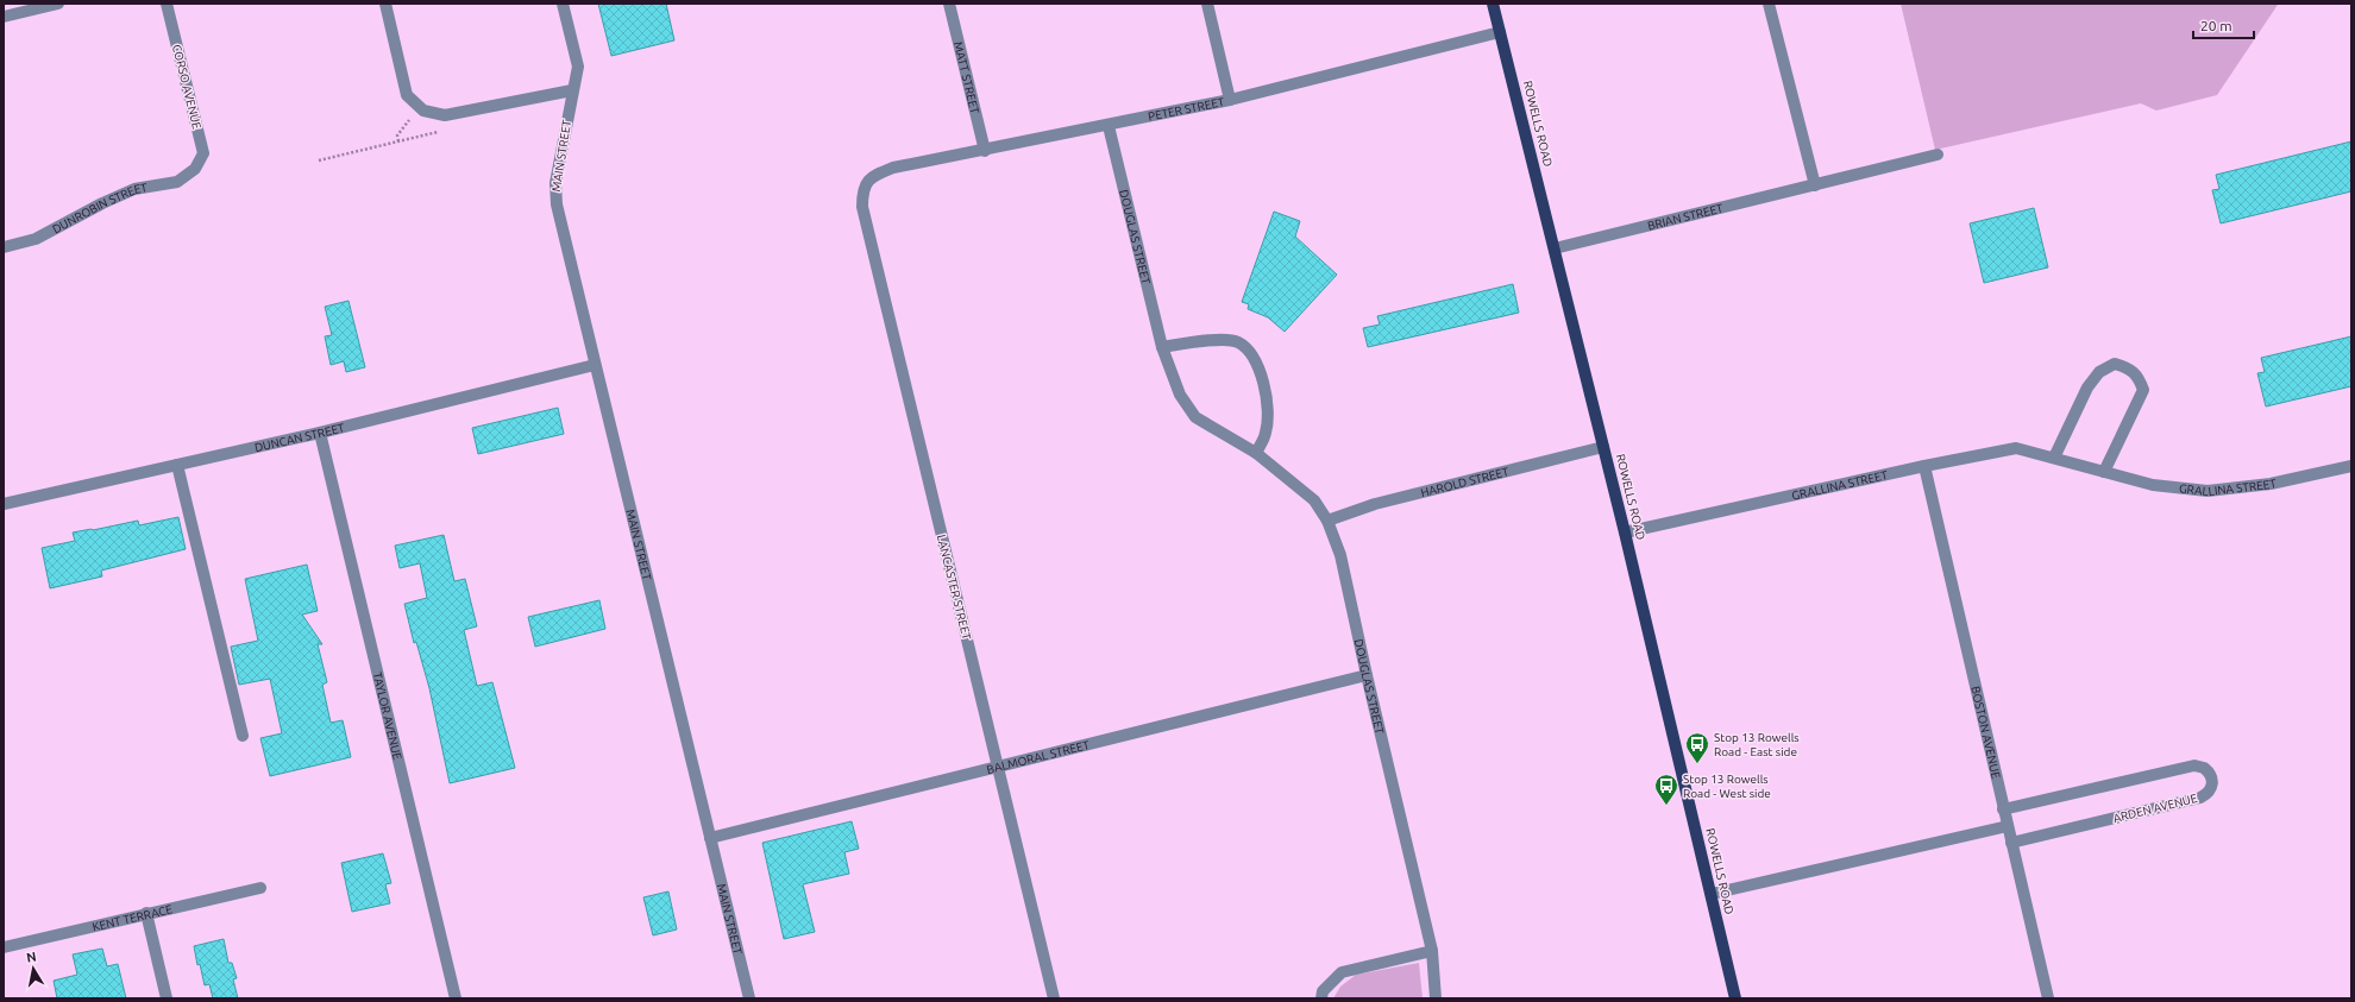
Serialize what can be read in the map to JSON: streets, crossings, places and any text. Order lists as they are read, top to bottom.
{
  "streets": {
    "main road": ["ROWELLS ROAD"],
    "street": [
      "MATT STREET",
      "CORSO AVENUE",
      "PETER STREET",
      "MAIN STREET",
      "DUNROBIN STREET",
      "BRIAN STREET",
      "DOUGLAS STREET",
      "DUNCAN STREET",
      "HAROLD STREET",
      "GRALLINA STREET",
      "LANCASTER STREET",
      "TAYLOR AVENUE",
      "BOSTON AVENUE",
      "BALMORAL STREET",
      "ARDEN AVENUE",
      "KENT TERRACE"
    ]
  },
  "crossings": [
    ["MATT STREET", "PETER STREET"],
    ["CORSO AVENUE", "DUNROBIN STREET"],
    ["PETER STREET", "ROWELLS ROAD"],
    ["PETER STREET", "DOUGLAS STREET"],
    ["PETER STREET", "LANCASTER STREET"],
    ["ROWELLS ROAD", "BRIAN STREET"],
    ["ROWELLS ROAD", "HAROLD STREET"],
    ["ROWELLS ROAD", "GRALLINA STREET"],
    ["MAIN STREET", "DUNCAN STREET"],
    ["MAIN STREET", "BALMORAL STREET"],
    ["DOUGLAS STREET", "HAROLD STREET"],
    ["DOUGLAS STREET", "BALMORAL STREET"],
    ["DUNCAN STREET", "TAYLOR AVENUE"],
    ["GRALLINA STREET", "BOSTON AVENUE"],
    ["LANCASTER STREET", "BALMORAL STREET"],
    ["BOSTON AVENUE", "ARDEN AVENUE"]
  ],
  "places": {
    "bus stop": ["Stop 13 Rowells Road - East side", "Stop 13 Rowells Road - West side"]
  },
  "scale_bar": "20 m",
  "north": "top"
}
